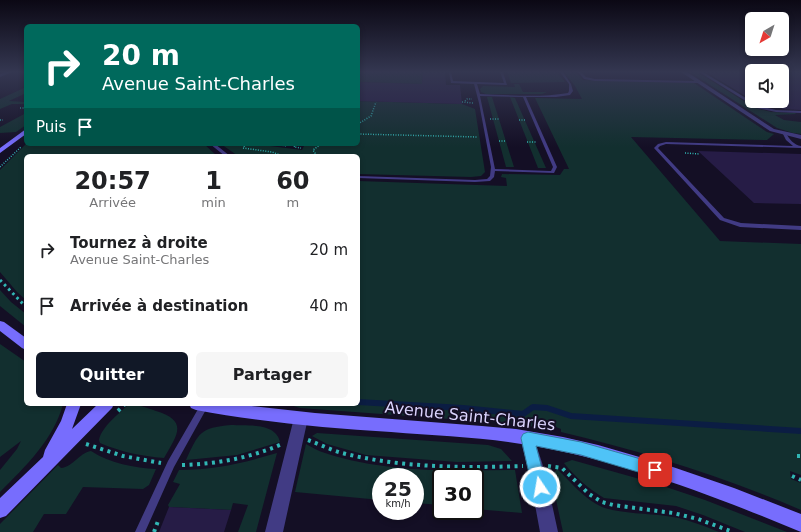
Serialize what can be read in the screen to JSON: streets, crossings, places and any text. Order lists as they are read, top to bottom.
{
  "streets": {
    "street": ["Avenue Saint-Charles"]
  },
  "north": "bottom left",
  "page": {
    "turn": ["20 m", "Avenue Saint-Charles"],
    "then": "Puis",
    "eta": [
      "20:57",
      "Arrivée",
      "1",
      "min",
      "60",
      "m"
    ],
    "list": [
      {
        "name": "Tournez à droite",
        "note": "Avenue Saint-Charles",
        "value": "20 m"
      },
      {
        "name": "Arrivée à destination",
        "value": "40 m"
      }
    ],
    "buttons": ["Quitter", "Partager"],
    "speed": "25 km/h",
    "limit": "30"
  }
}
